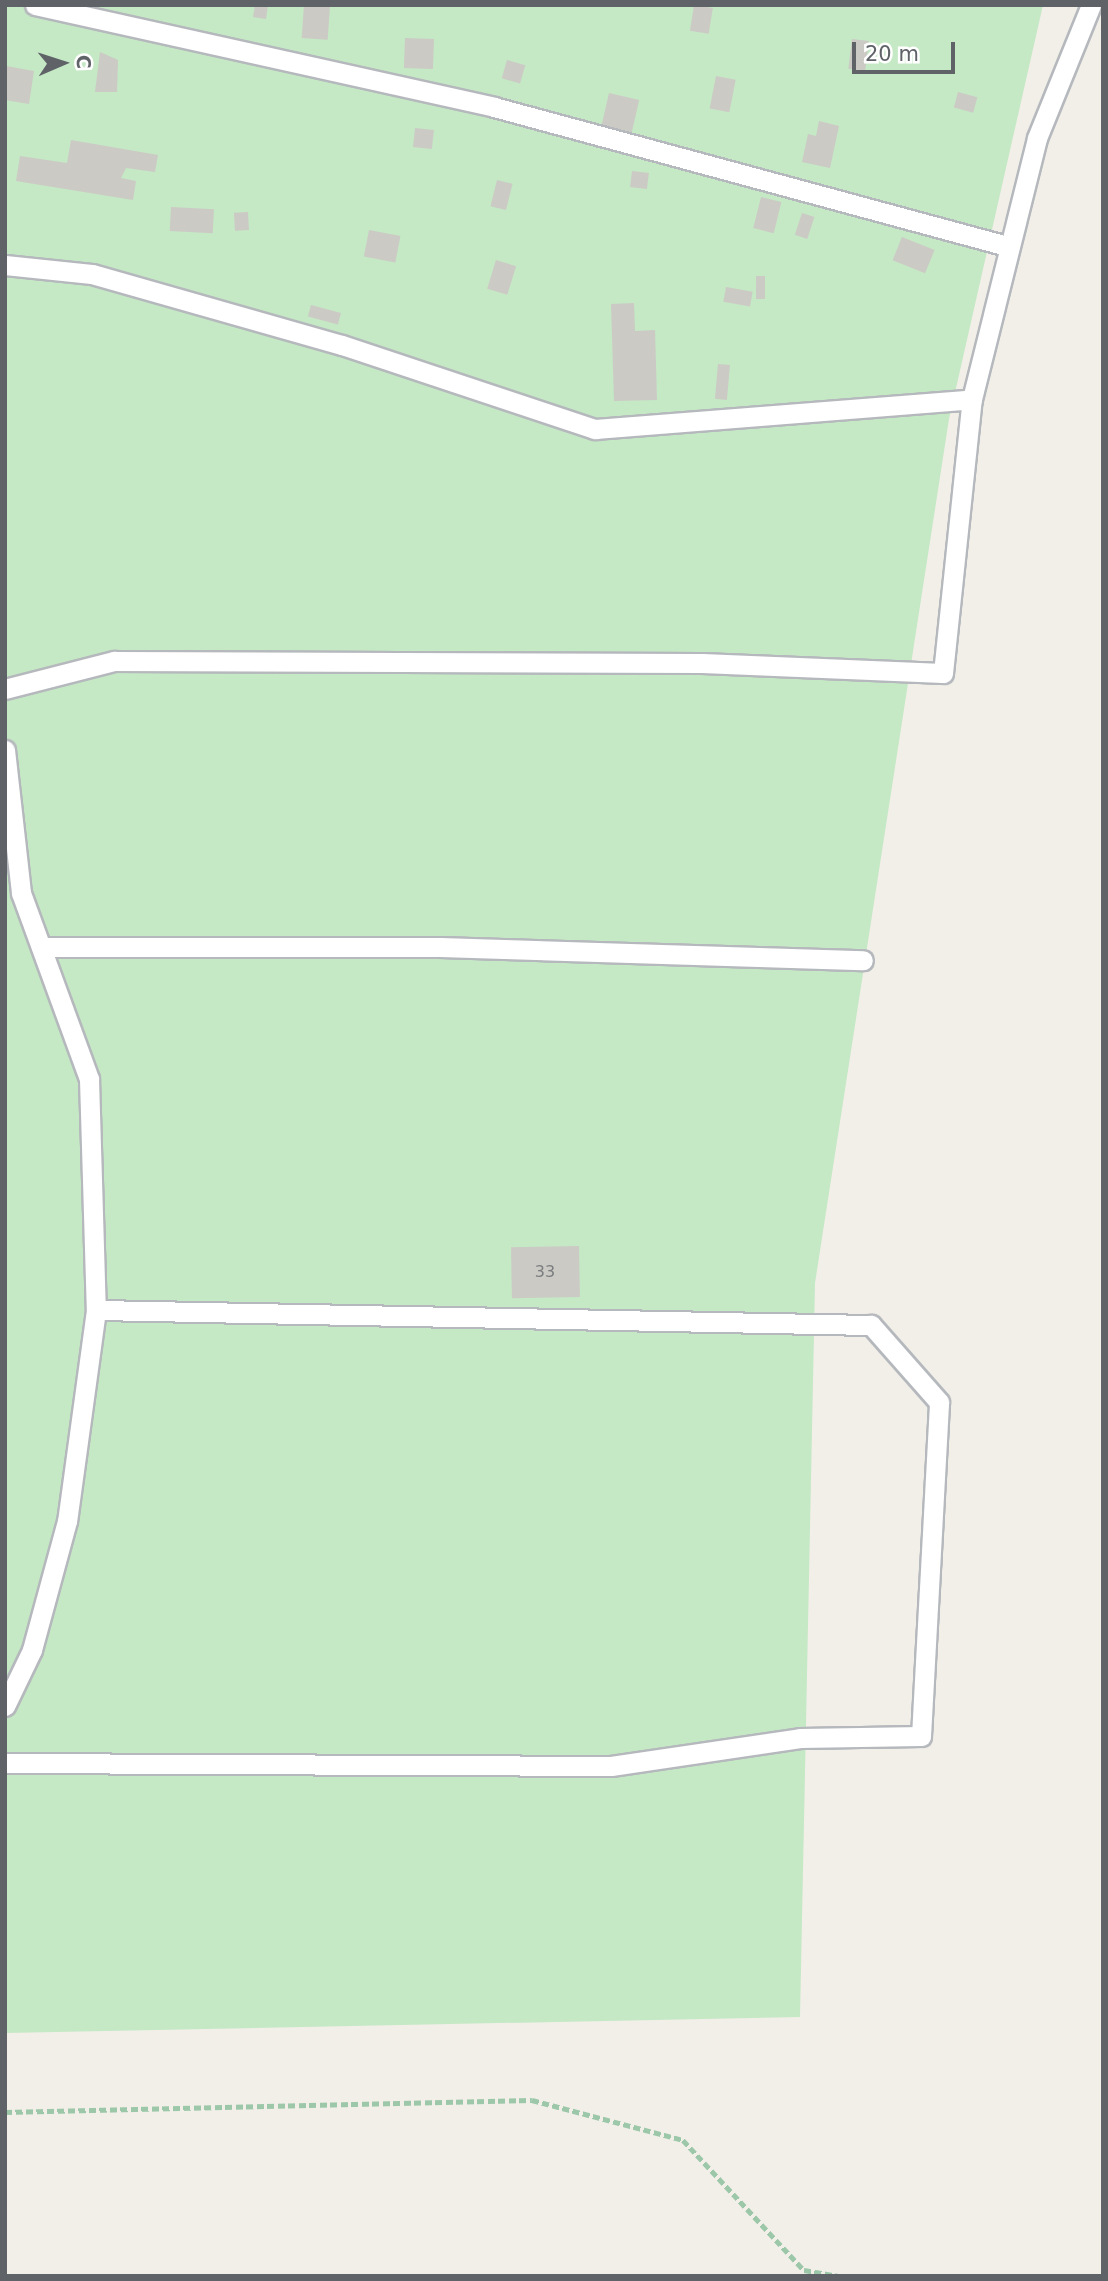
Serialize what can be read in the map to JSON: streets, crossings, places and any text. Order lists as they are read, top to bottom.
{
  "house_numbers": ["33"],
  "scale_bar": "20 m",
  "north": "right"
}
